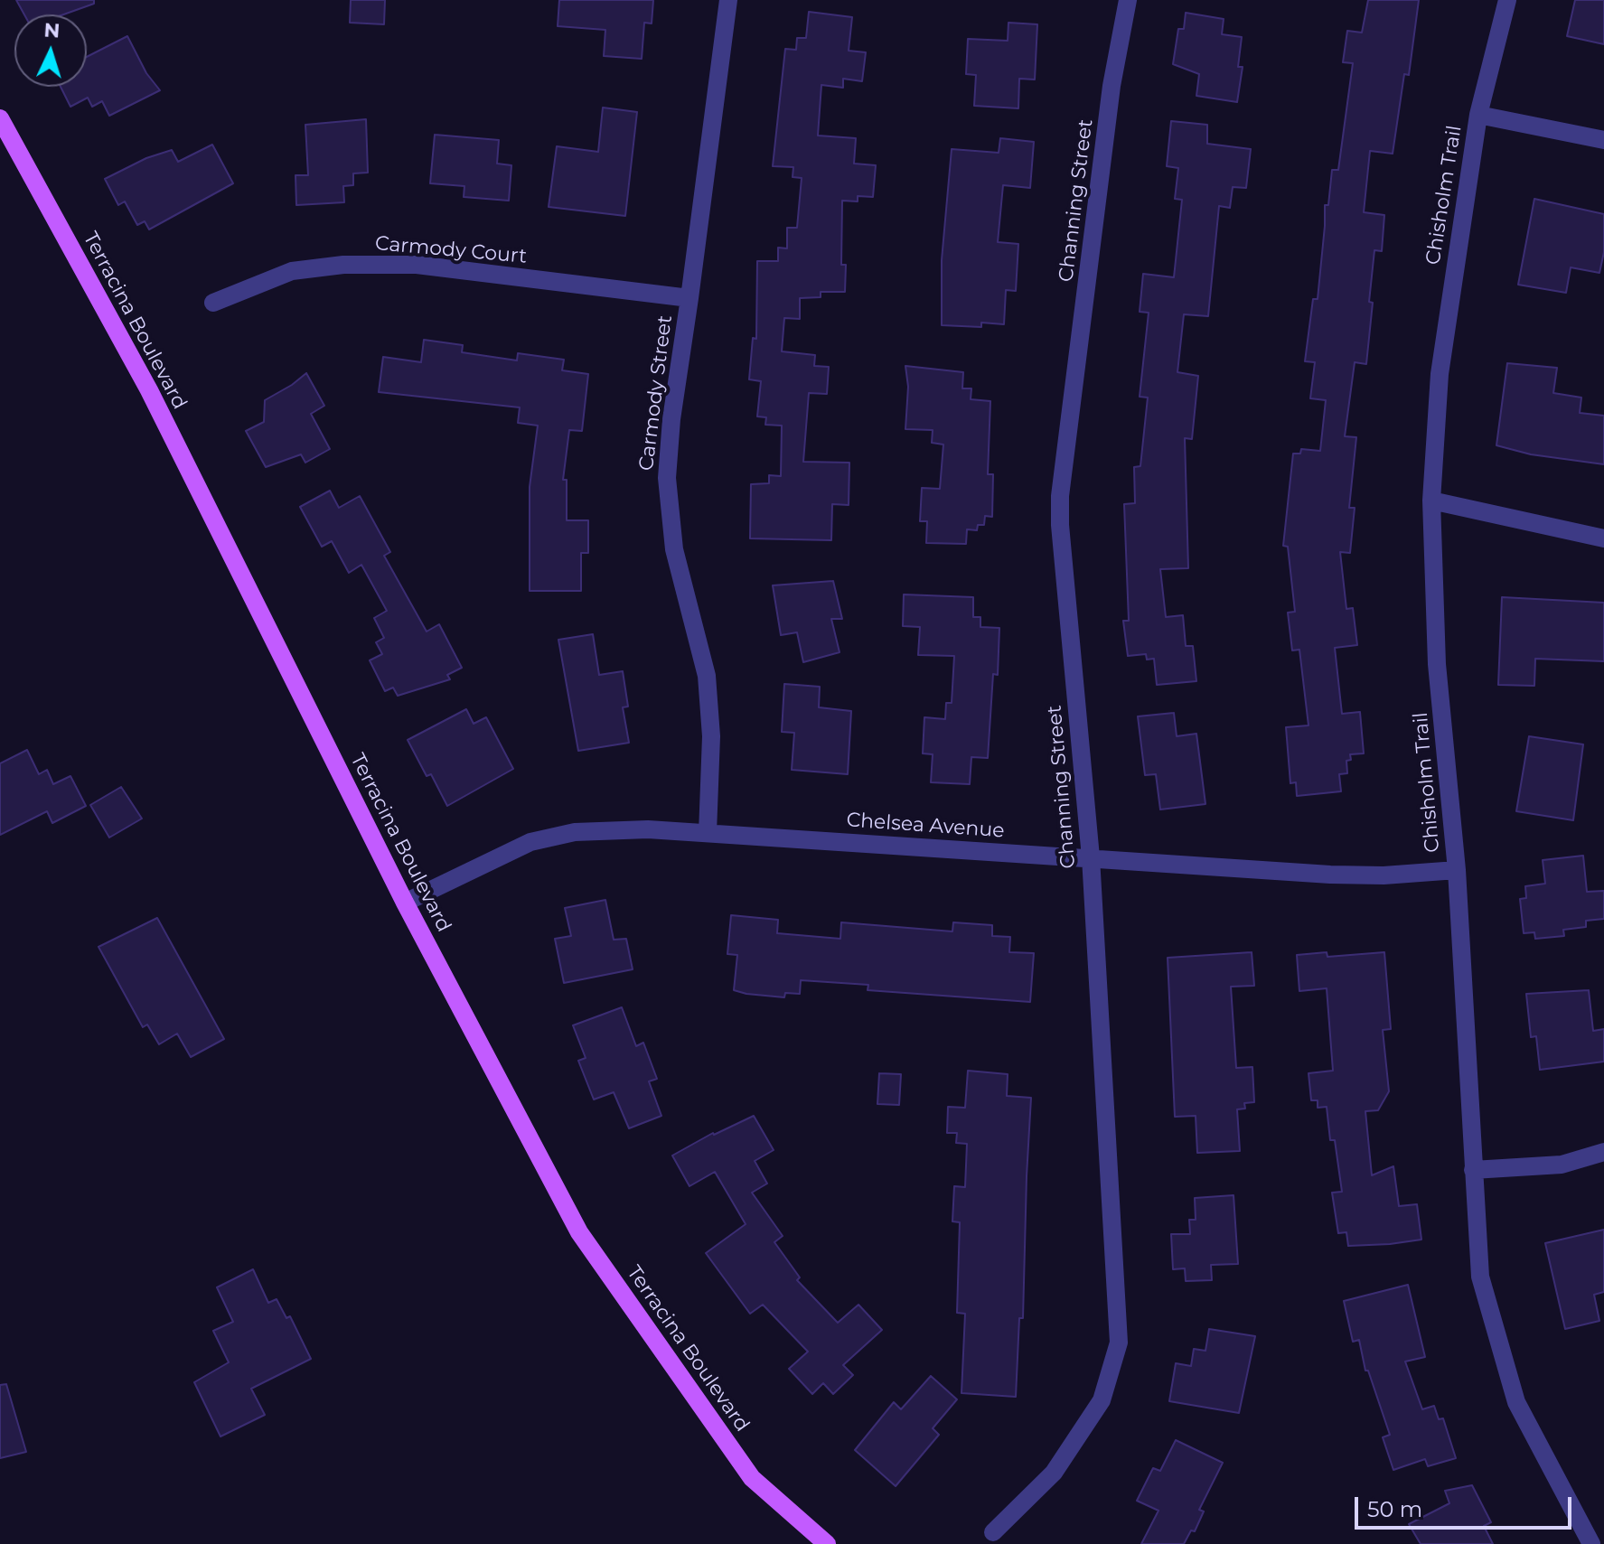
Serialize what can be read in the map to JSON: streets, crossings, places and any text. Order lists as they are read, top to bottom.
{
  "streets": {
    "main road": ["Terracina Boulevard"],
    "street": [
      "Chisholm Trail",
      "Channing Street",
      "Carmody Court",
      "Carmody Street",
      "Chelsea Avenue"
    ]
  },
  "crossings": [
    ["Chisholm Trail", "Chelsea Avenue"],
    ["Channing Street", "Chelsea Avenue"],
    ["Carmody Court", "Carmody Street"],
    ["Terracina Boulevard", "Chelsea Avenue"],
    ["Carmody Street", "Chelsea Avenue"]
  ],
  "scale_bar": "50 m",
  "north": "top"
}
